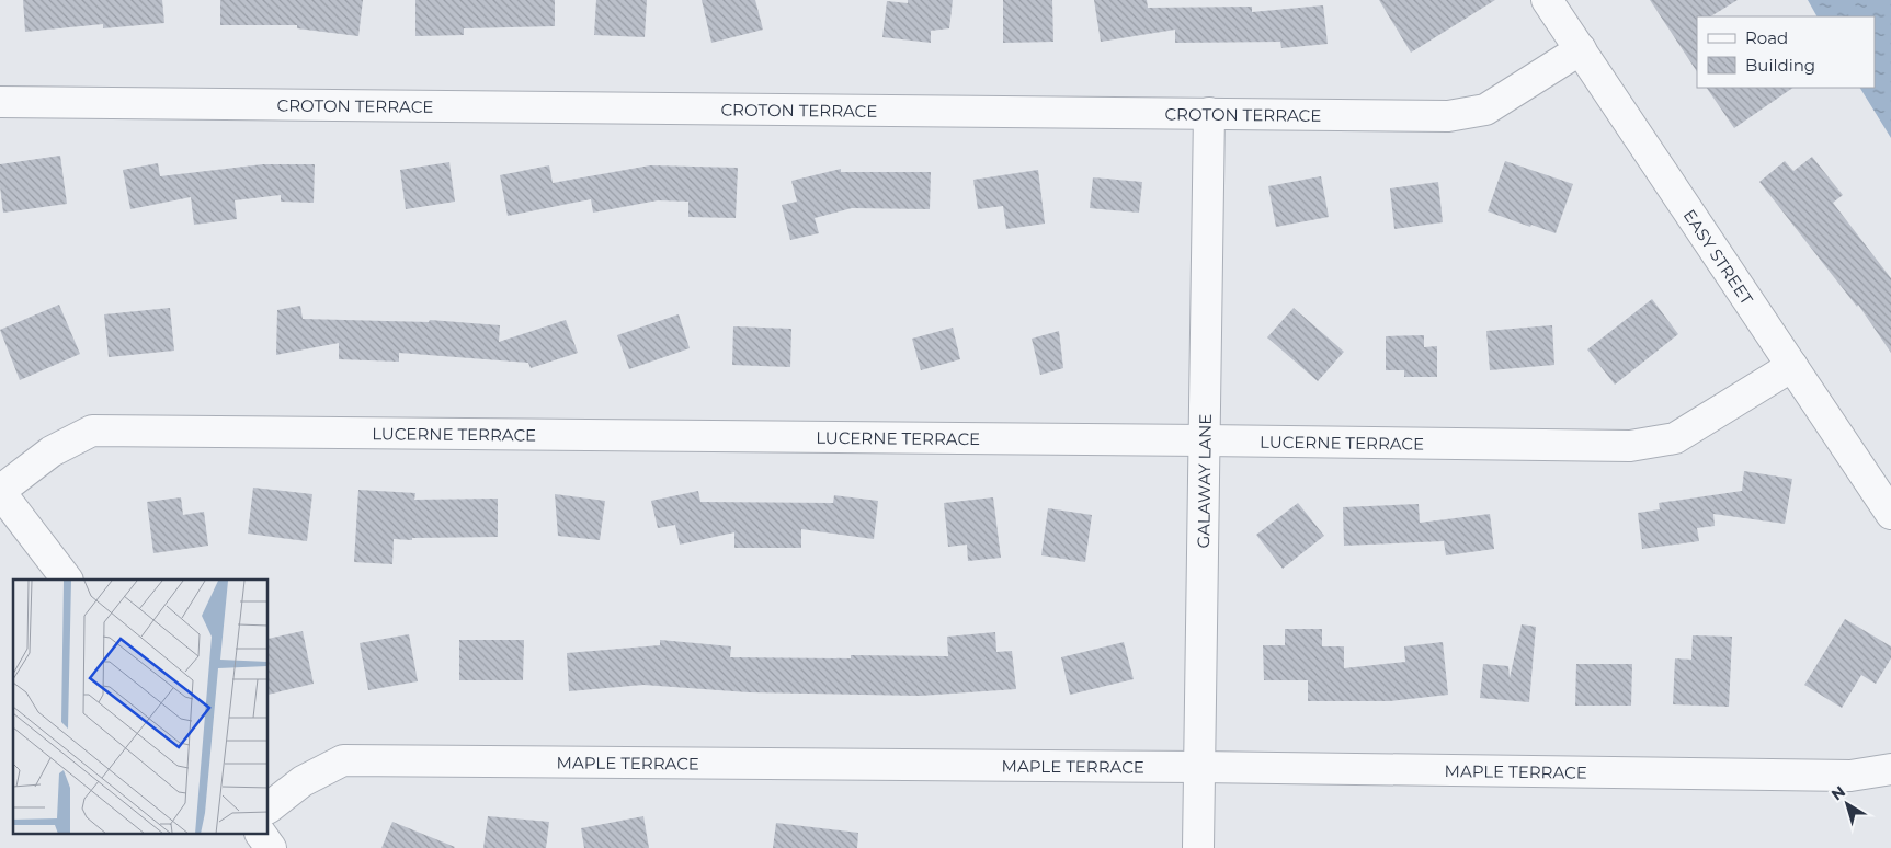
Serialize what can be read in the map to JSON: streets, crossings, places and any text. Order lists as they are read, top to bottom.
{
  "streets": {
    "street": [
      "CROTON TERRACE",
      "EASY STREET",
      "LUCERNE TERRACE",
      "GALAWAY LANE",
      "MAPLE TERRACE"
    ]
  },
  "crossings": [
    ["CROTON TERRACE", "EASY STREET"],
    ["CROTON TERRACE", "GALAWAY LANE"],
    ["EASY STREET", "LUCERNE TERRACE"],
    ["LUCERNE TERRACE", "GALAWAY LANE"],
    ["GALAWAY LANE", "MAPLE TERRACE"]
  ],
  "legend": ["Road", "Building"],
  "north": "top left"
}
